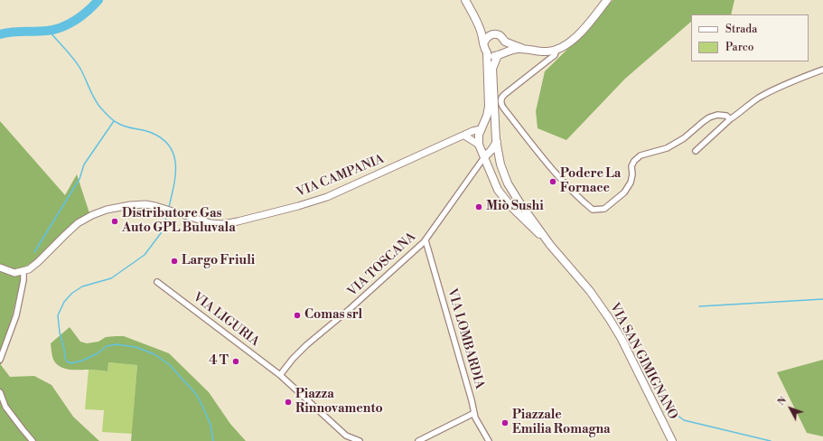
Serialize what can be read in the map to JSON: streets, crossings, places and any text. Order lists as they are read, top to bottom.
{
  "streets": {
    "main road": ["VIA SAN GIMIGNANO"],
    "street": [
      "VIA CAMPANIA",
      "VIA TOSCANA",
      "VIA LIGURIA",
      "VIA LOMBARDIA"
    ]
  },
  "crossings": [
    ["VIA CAMPANIA", "VIA SAN GIMIGNANO"],
    ["VIA TOSCANA", "VIA LIGURIA"],
    ["VIA TOSCANA", "VIA LOMBARDIA"],
    ["VIA TOSCANA", "VIA SAN GIMIGNANO"]
  ],
  "places": [
    "Podere La Fornace",
    "Miò Sushi",
    "Distributore Gas Auto GPL Buluvala",
    "Largo Friuli",
    "Comas srl",
    "4 T",
    "Piazza Rinnovamento",
    "Piazzale Emilia Romagna"
  ],
  "legend": ["Strada", "Parco"],
  "north": "top left"
}
